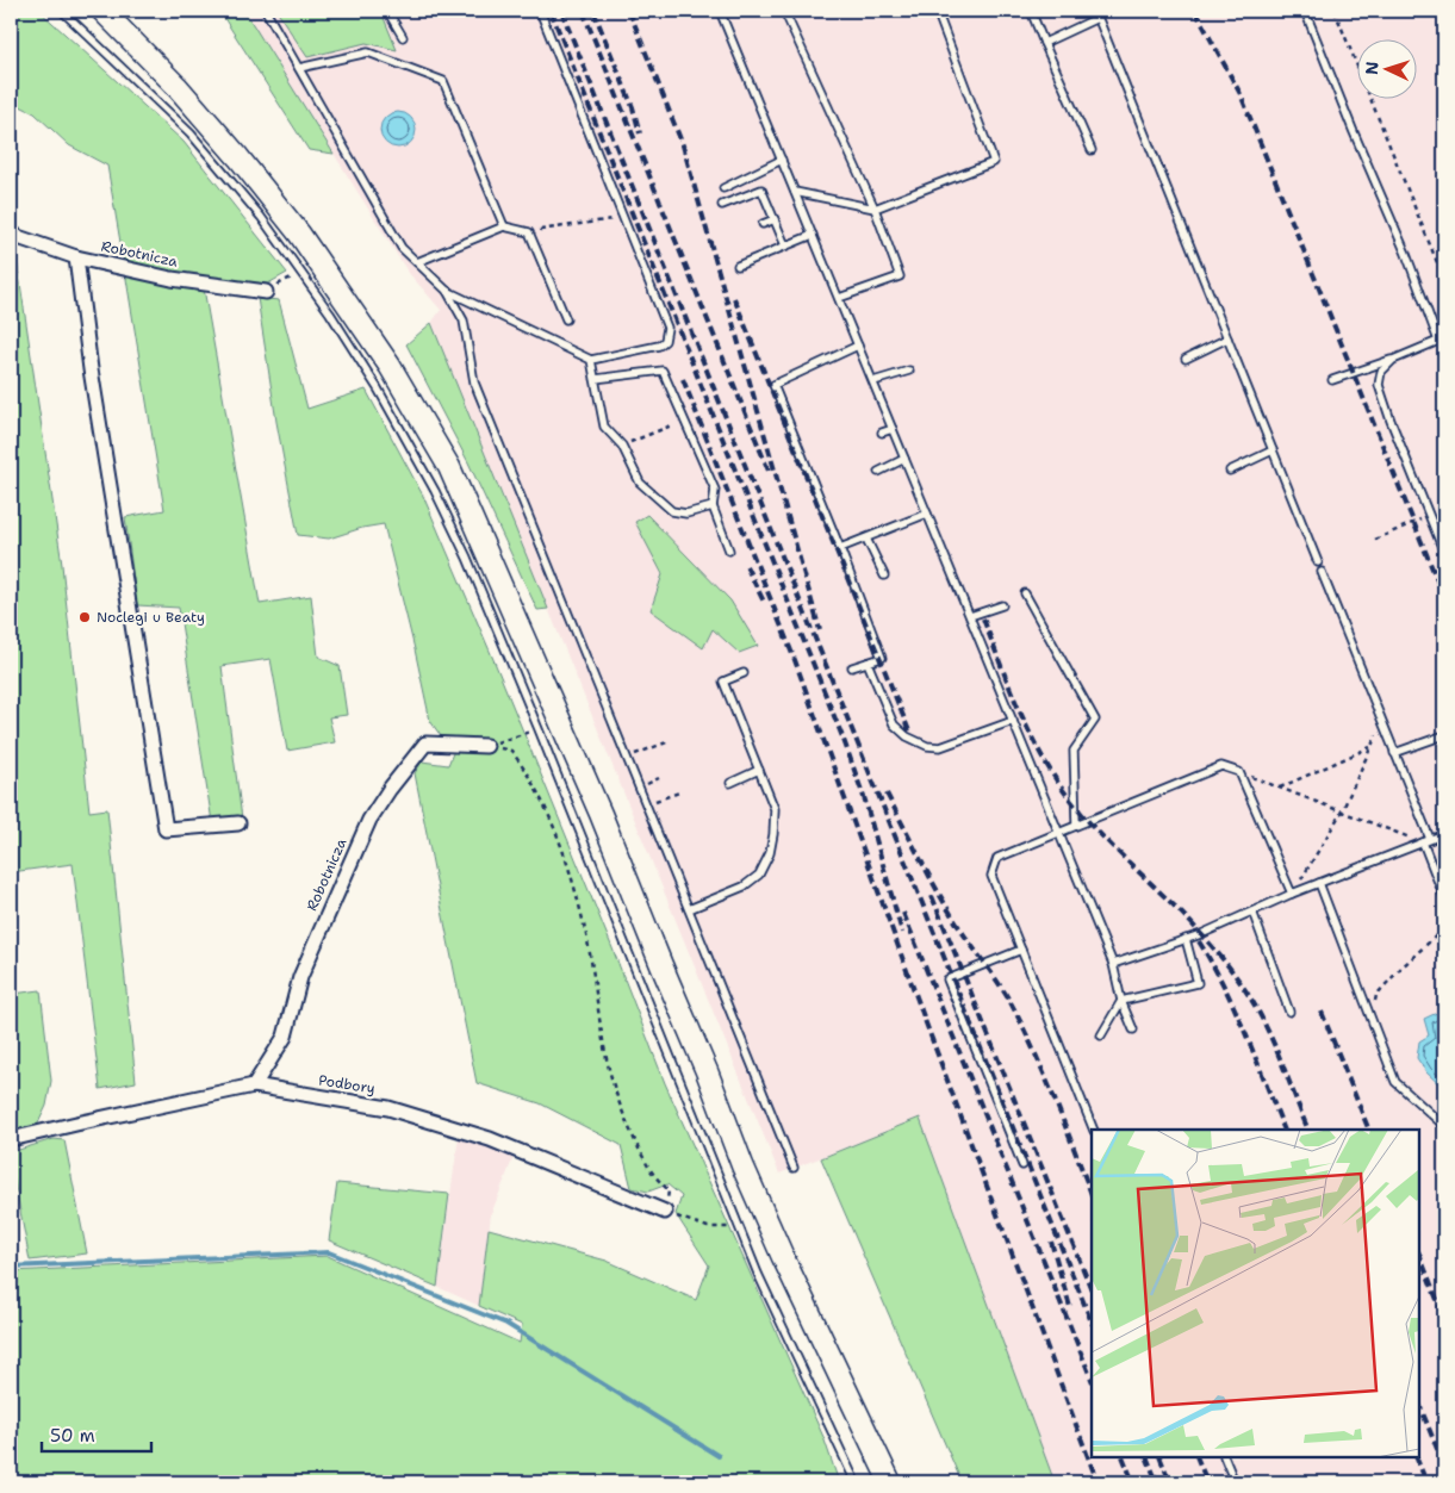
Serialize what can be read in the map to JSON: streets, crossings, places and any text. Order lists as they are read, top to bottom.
{
  "streets": {
    "street": ["Robotnicza", "Podbory"]
  },
  "crossings": [
    ["Robotnicza", "Podbory"]
  ],
  "places": ["Noclegi u Beaty"],
  "scale_bar": "50 m",
  "north": "left"
}
